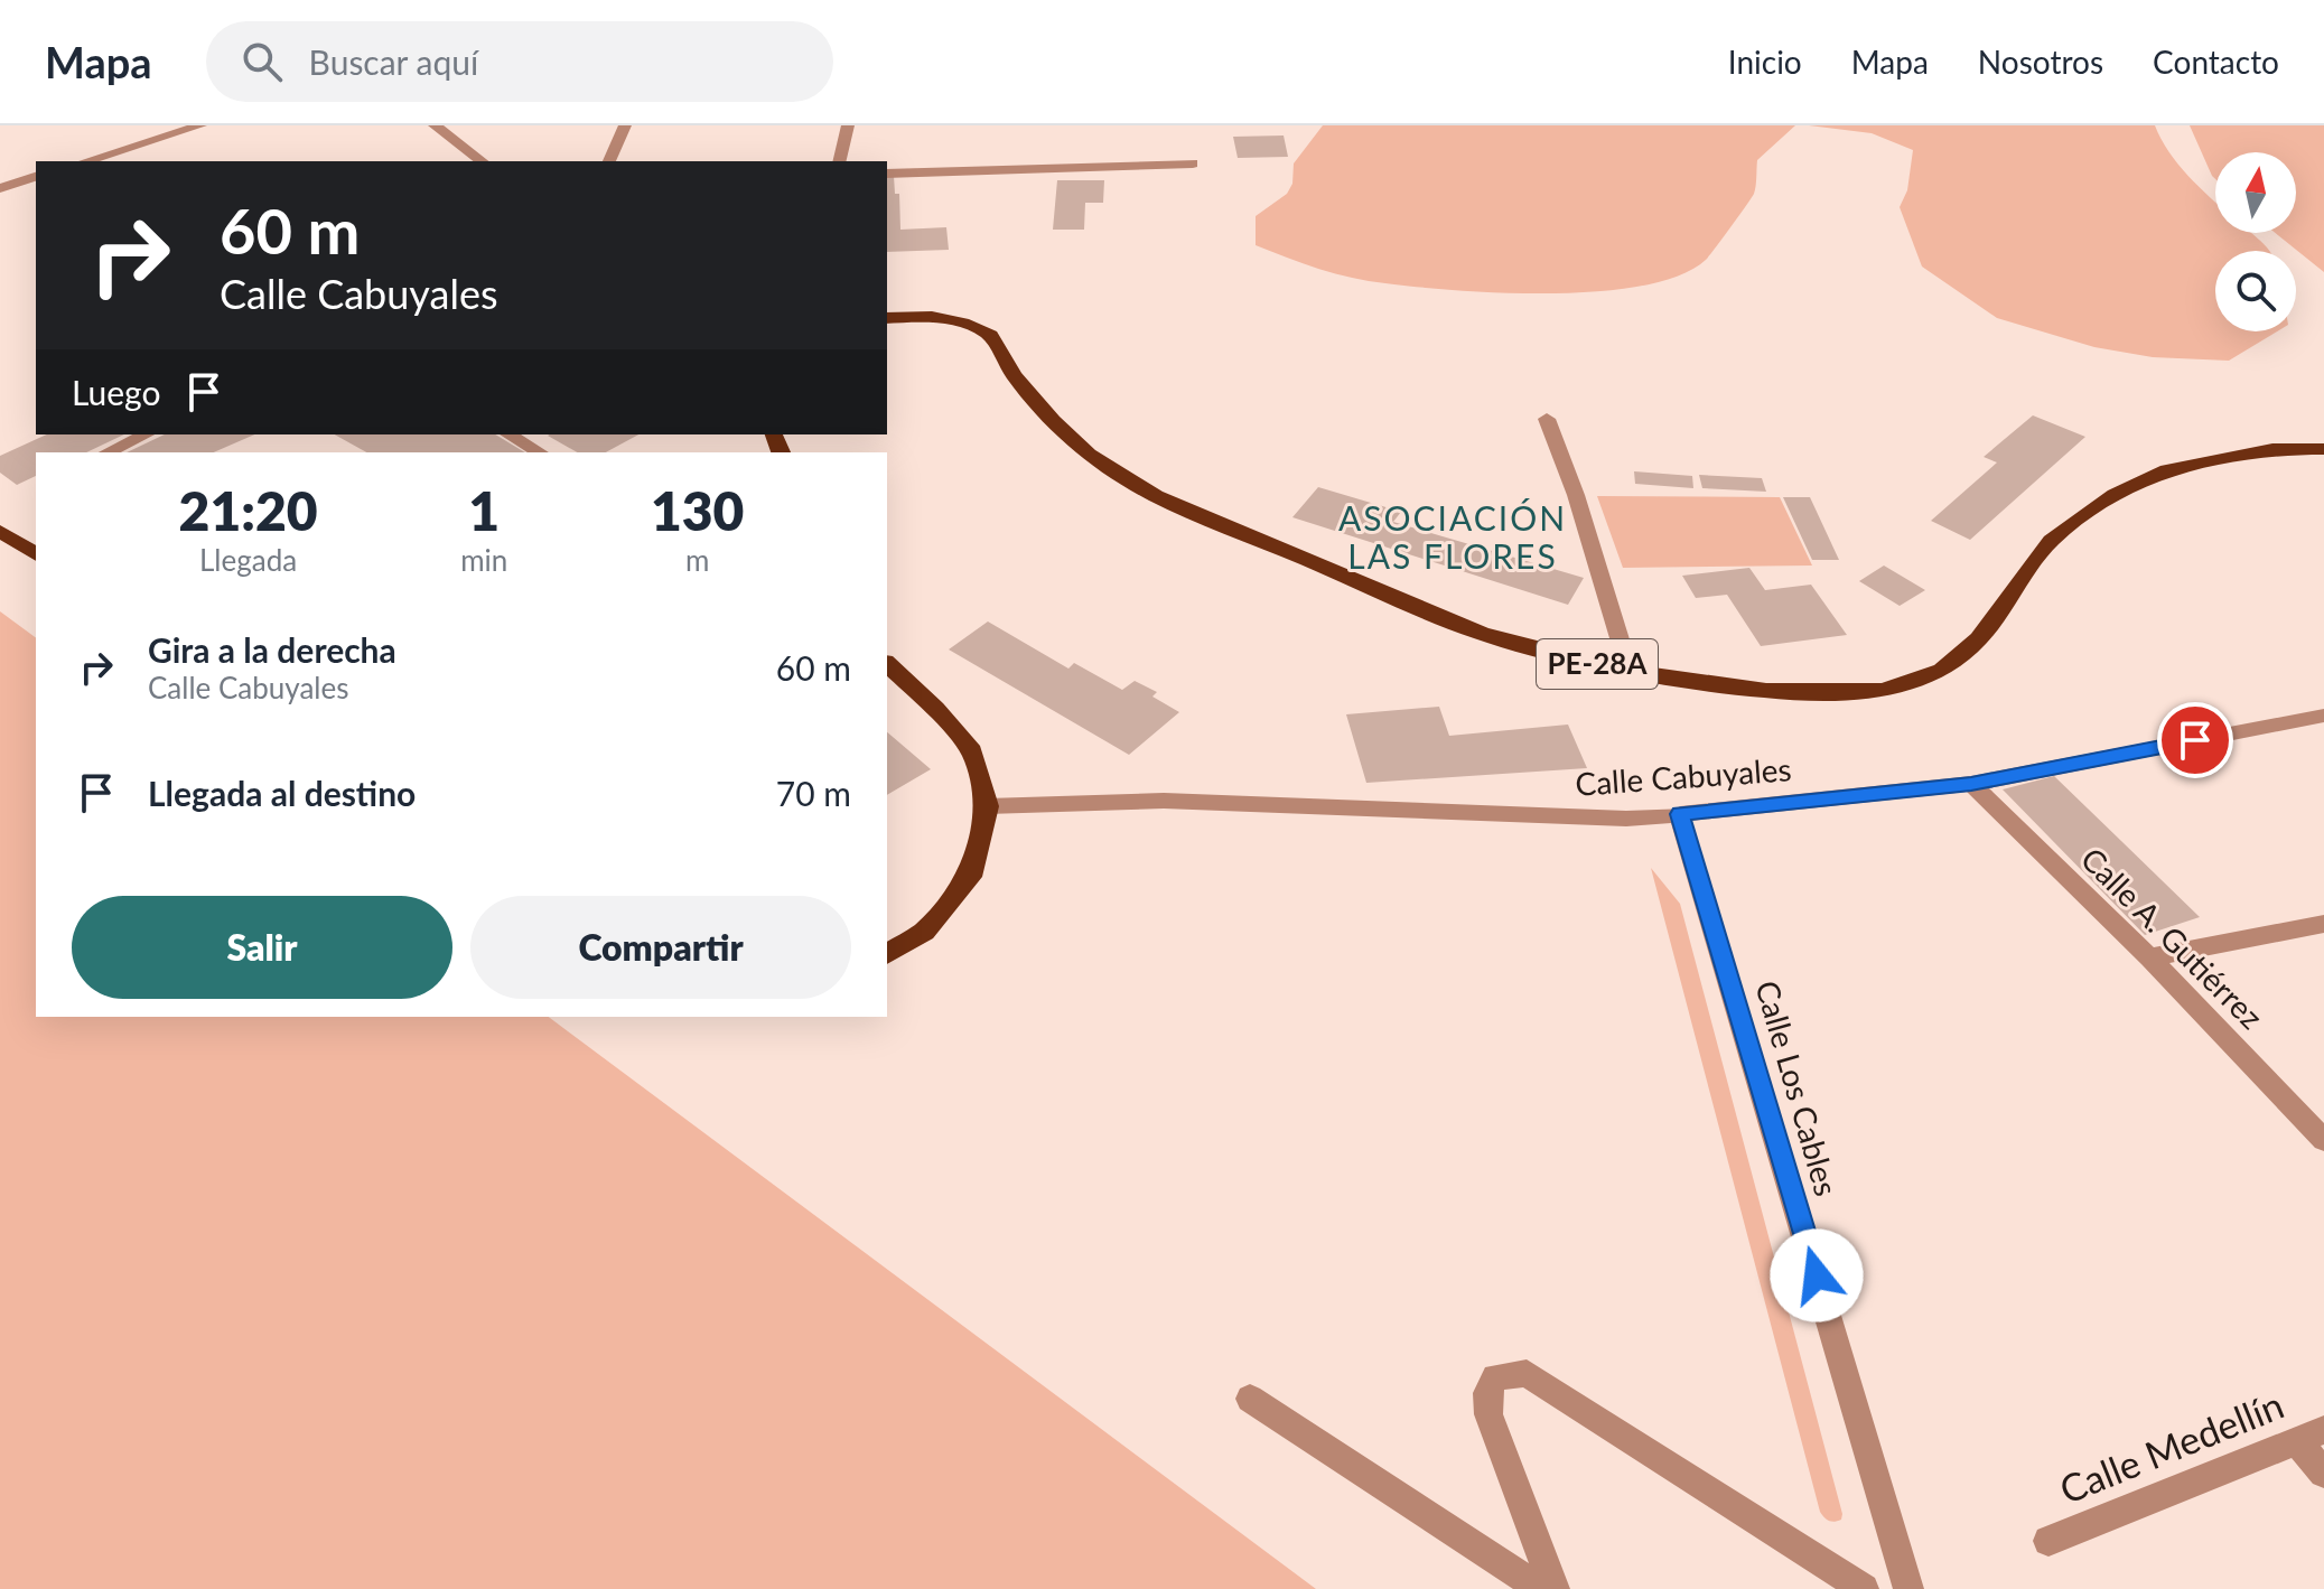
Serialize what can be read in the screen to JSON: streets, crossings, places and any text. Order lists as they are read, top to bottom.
{
  "streets": {
    "highway": ["PE-28A"],
    "street": [
      "Calle Cabuyales",
      "Calle A. Gutiérrez",
      "Calle Los Cables",
      "Calle Medellín"
    ]
  },
  "crossings": [
    ["Calle Cabuyales", "Calle A. Gutiérrez"],
    ["Calle Cabuyales", "Calle Los Cables"]
  ],
  "districts": ["ASOCIACIÓN LAS FLORES"],
  "north": "top",
  "page": {
    "header": "Mapa",
    "search": "Buscar aquí",
    "nav": [
      "Inicio",
      "Mapa",
      "Nosotros",
      "Contacto"
    ],
    "turn": ["60 m", "Calle Cabuyales"],
    "then": "Luego",
    "eta": [
      "21:20",
      "Llegada",
      "1",
      "min",
      "130",
      "m"
    ],
    "list": [
      {
        "name": "Gira a la derecha",
        "note": "Calle Cabuyales",
        "value": "60 m"
      },
      {
        "name": "Llegada al destino",
        "value": "70 m"
      }
    ],
    "buttons": ["Salir", "Compartir"]
  }
}
